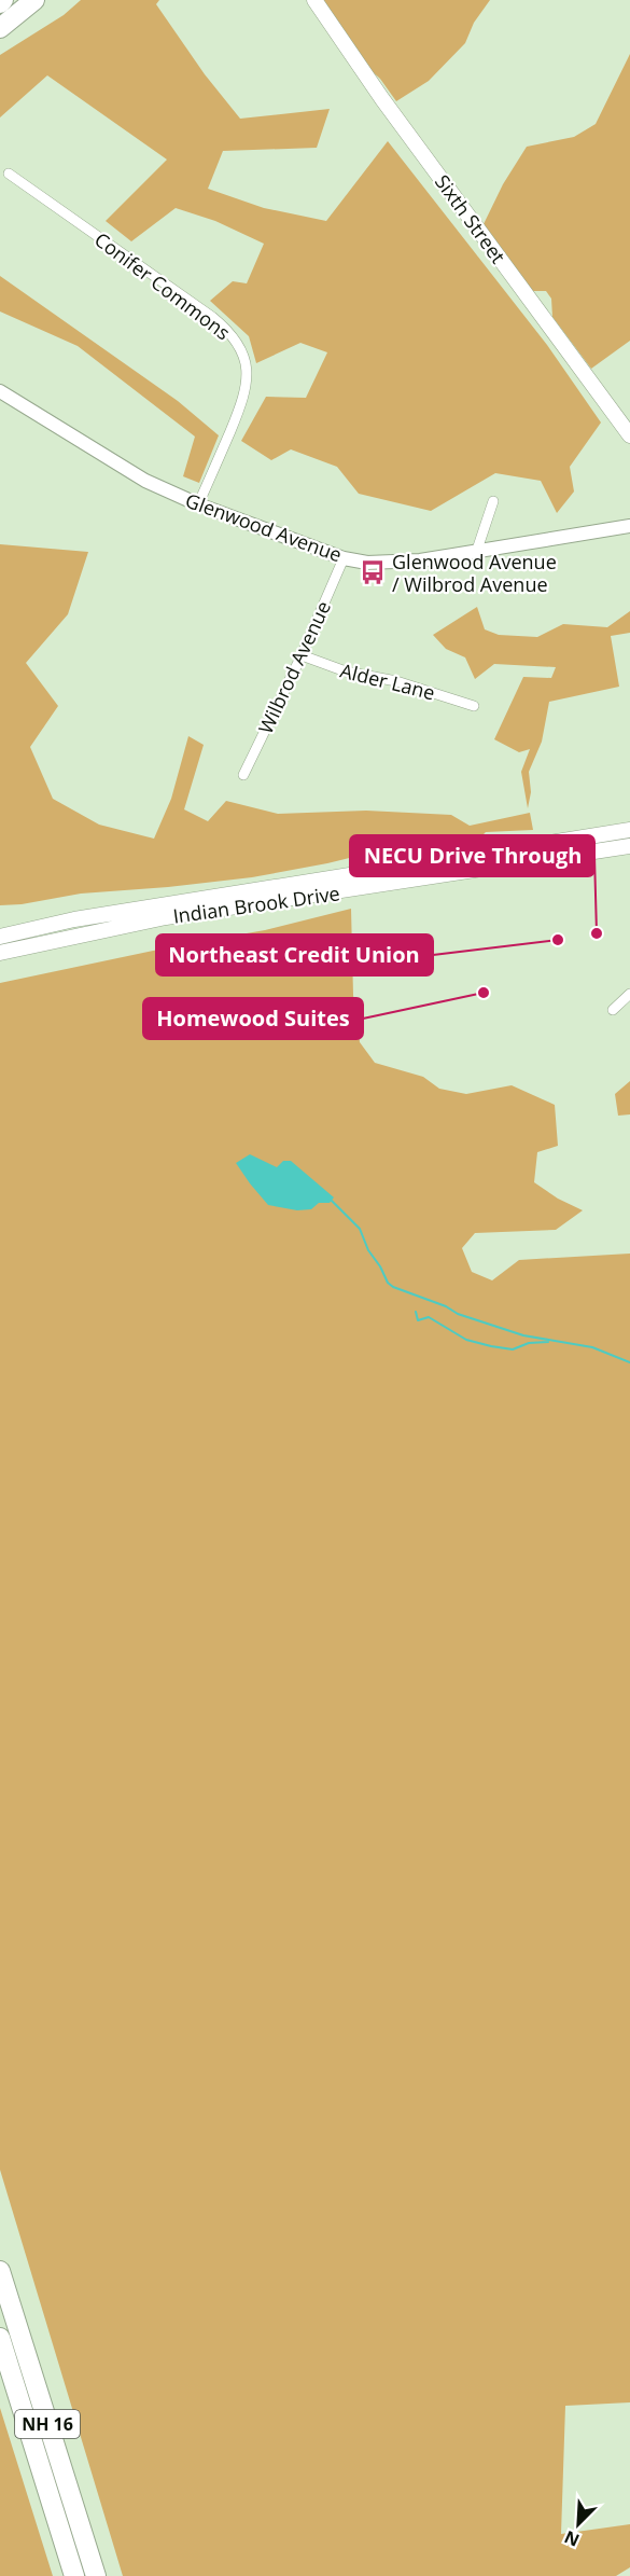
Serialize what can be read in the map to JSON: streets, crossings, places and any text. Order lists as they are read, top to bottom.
{
  "streets": {
    "highway": ["NH 16"],
    "main road": ["Sixth Street", "Indian Brook Drive"],
    "street": [
      "Conifer Commons",
      "Glenwood Avenue",
      "Wilbrod Avenue",
      "Alder Lane"
    ]
  },
  "crossings": [
    ["Conifer Commons", "Glenwood Avenue"],
    ["Glenwood Avenue", "Wilbrod Avenue"],
    ["Wilbrod Avenue", "Alder Lane"]
  ],
  "places": {
    "bus stop": ["Glenwood Avenue / Wilbrod Avenue"],
    "other": ["NECU Drive Through", "Northeast Credit Union", "Homewood Suites"]
  },
  "north": "bottom left"
}
